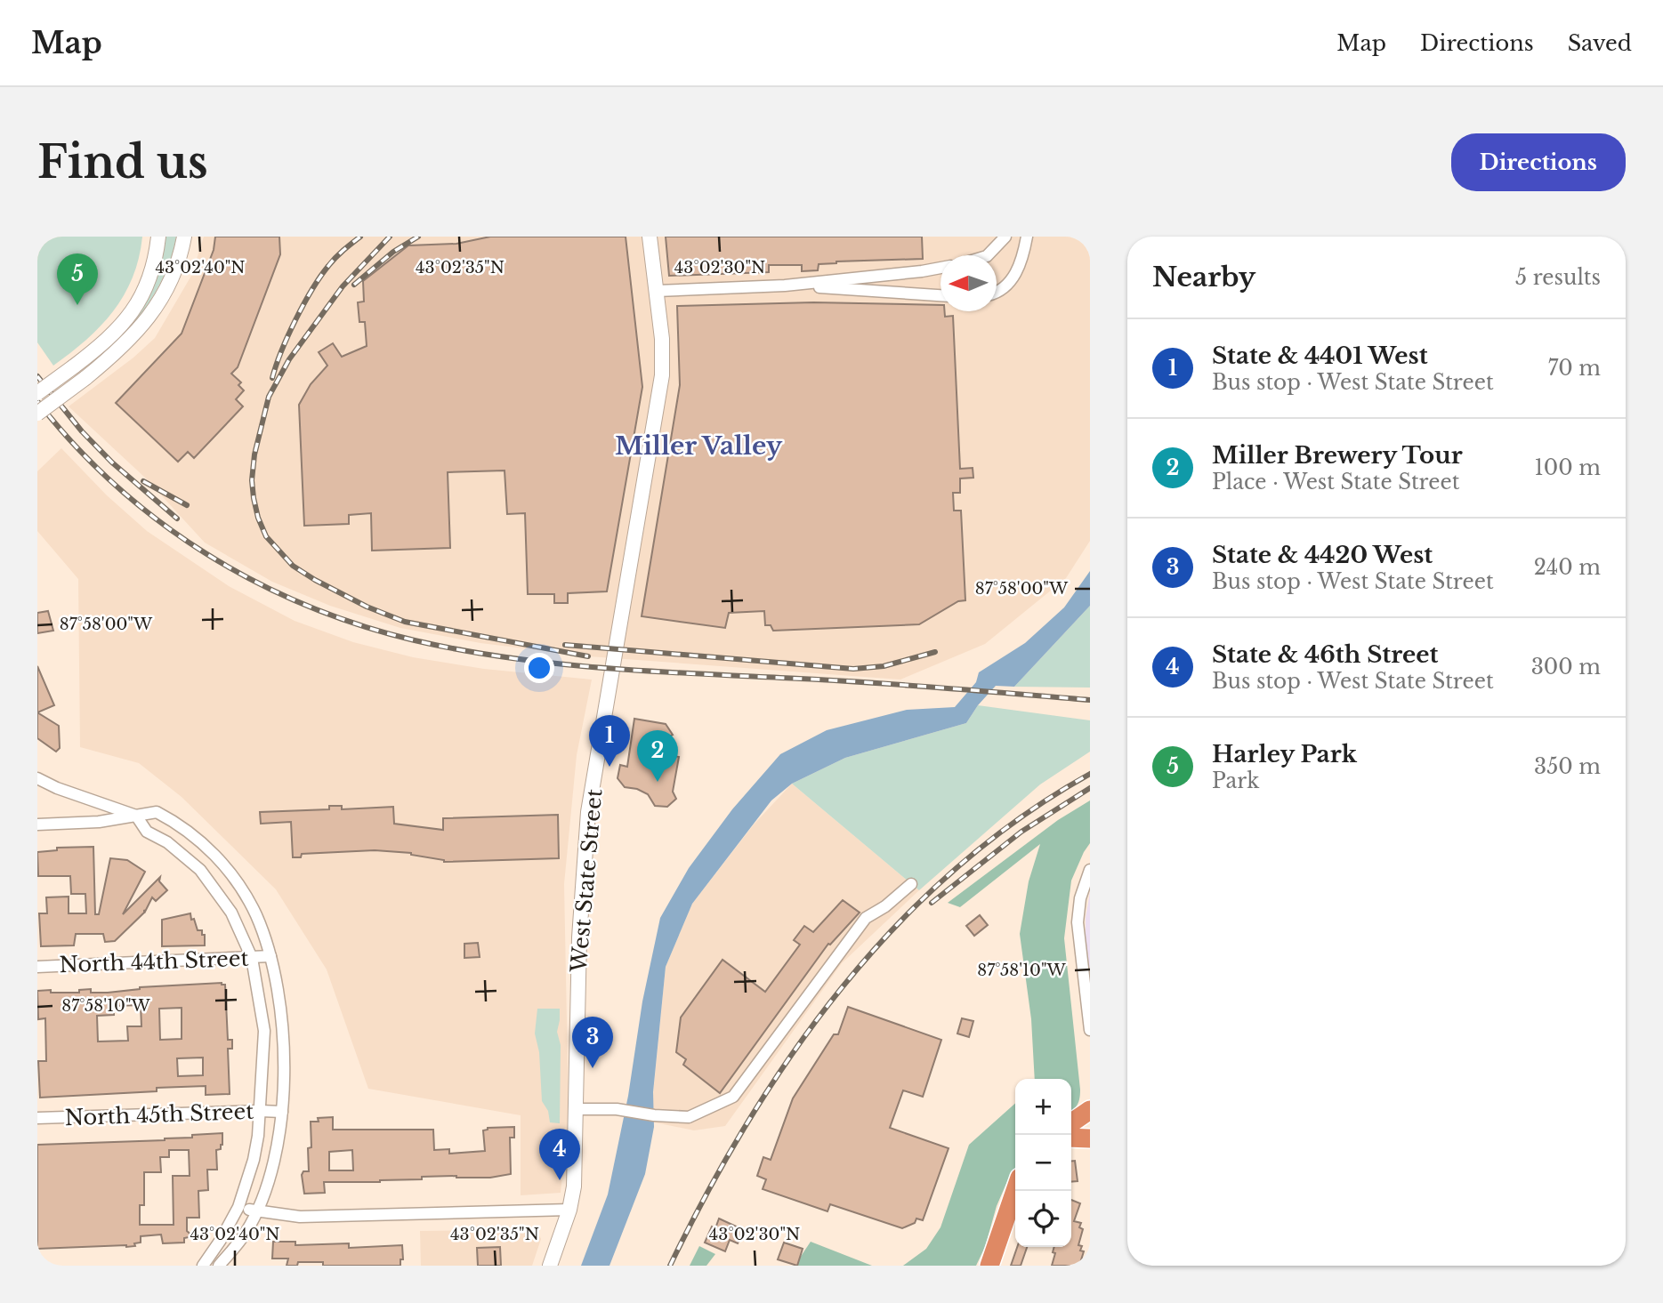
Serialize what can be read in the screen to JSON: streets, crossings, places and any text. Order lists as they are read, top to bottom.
{
  "streets": {
    "main road": ["West State Street"],
    "street": ["North 44th Street", "North 45th Street"]
  },
  "districts": ["Miller Valley"],
  "north": "left",
  "page": {
    "header": "Map",
    "nav": ["Map", "Directions", "Saved"],
    "buttons": "Directions",
    "title": "Find us",
    "heading": ["Nearby", "5 results"],
    "pins": [
      "5",
      "1",
      "2",
      "3",
      "4"
    ],
    "list": [
      {
        "mark": "1",
        "name": "State & 4401 West",
        "note": "Bus stop · West State Street",
        "value": "70 m"
      },
      {
        "mark": "2",
        "name": "Miller Brewery Tour",
        "note": "Place · West State Street",
        "value": "100 m"
      },
      {
        "mark": "3",
        "name": "State & 4420 West",
        "note": "Bus stop · West State Street",
        "value": "240 m"
      },
      {
        "mark": "4",
        "name": "State & 46th Street",
        "note": "Bus stop · West State Street",
        "value": "300 m"
      },
      {
        "mark": "5",
        "name": "Harley Park",
        "note": "Park",
        "value": "350 m"
      }
    ],
    "map_buttons": ["+", "−"]
  },
  "coordinates": [
    "43°02'40\"N",
    "43°02'35\"N",
    "43°02'30\"N",
    "87°58'00\"W",
    "87°58'10\"W"
  ]
}
